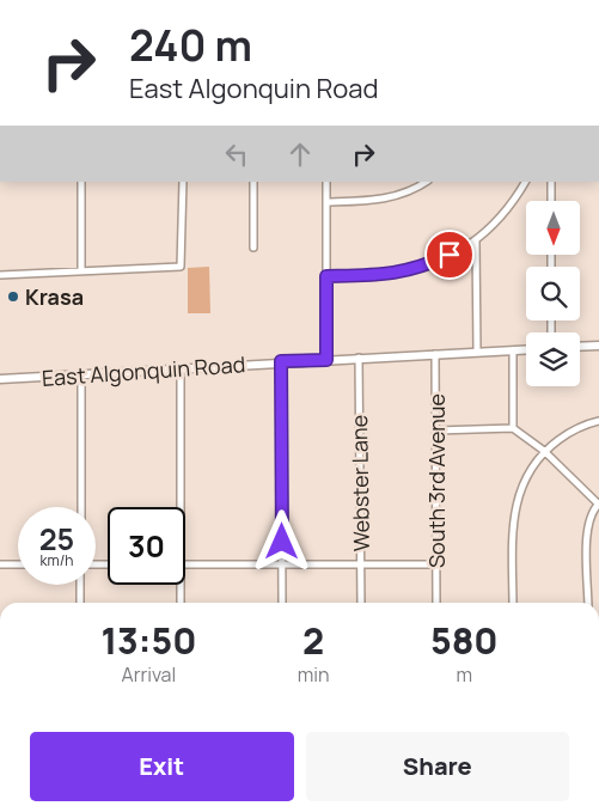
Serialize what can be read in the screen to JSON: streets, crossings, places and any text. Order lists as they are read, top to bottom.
{
  "streets": {
    "street": ["East Algonquin Road", "South 3rd Avenue", "Webster Lane"]
  },
  "crossings": [
    ["East Algonquin Road", "South 3rd Avenue"],
    ["East Algonquin Road", "Webster Lane"]
  ],
  "places": ["Krasa"],
  "north": "bottom",
  "page": {
    "turn": ["240 m", "East Algonquin Road"],
    "speed": "25 km/h",
    "limit": "30",
    "eta": [
      "13:50",
      "Arrival",
      "2",
      "min",
      "580",
      "m"
    ],
    "buttons": ["Exit", "Share"]
  }
}
